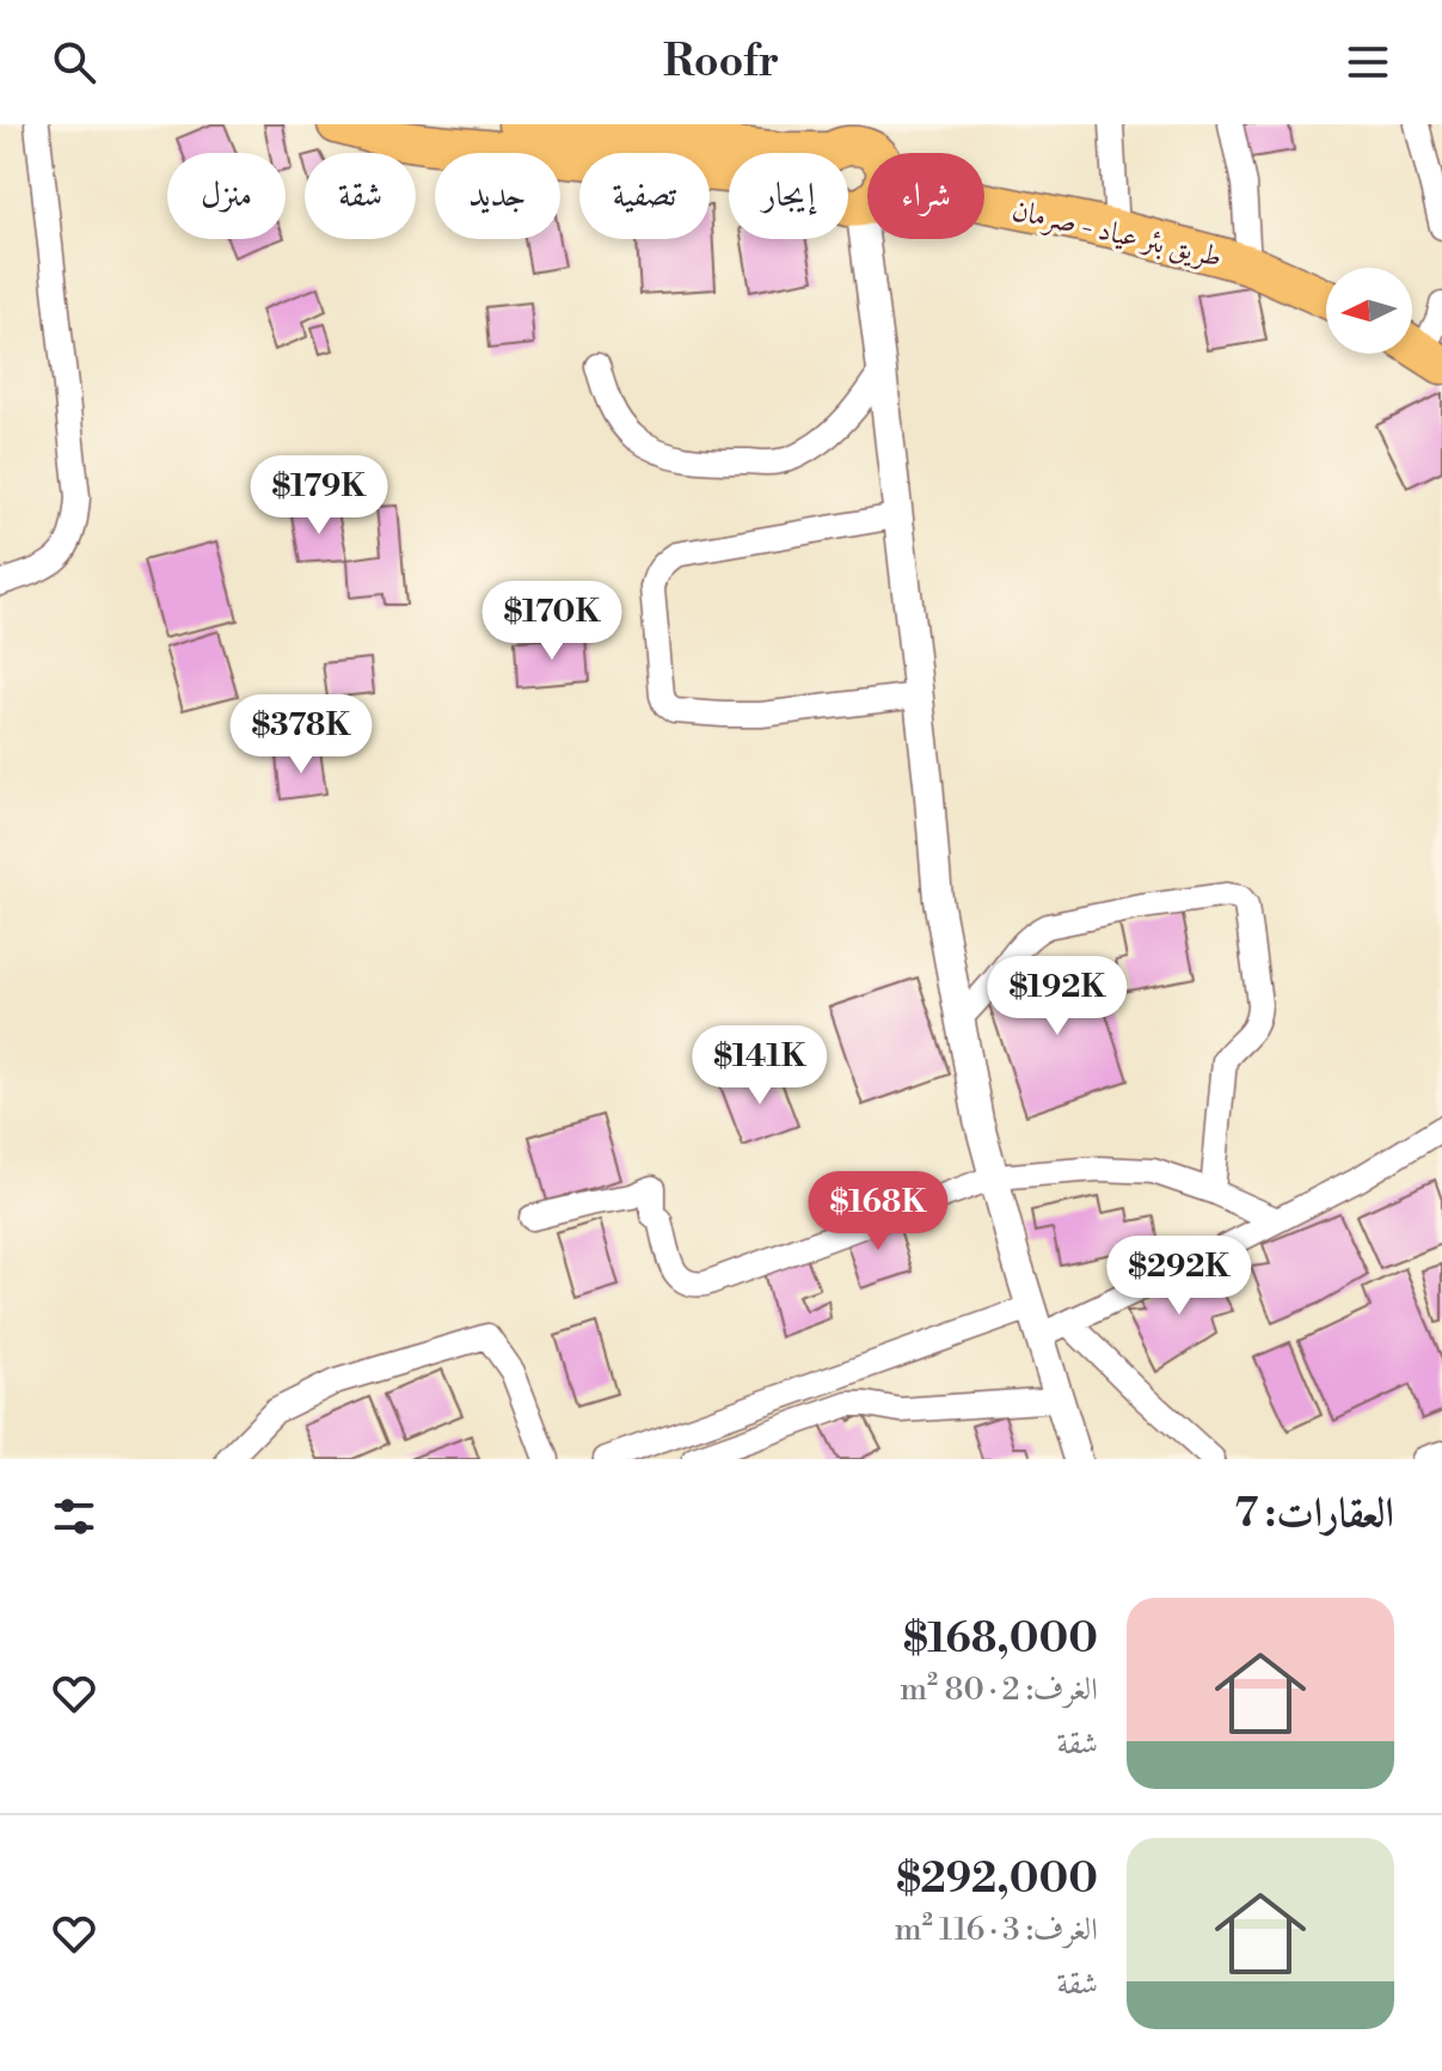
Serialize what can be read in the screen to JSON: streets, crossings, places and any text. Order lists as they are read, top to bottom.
{
  "streets": {
    "highway": ["طريق بئر عياد - صرمان"]
  },
  "north": "left",
  "page": {
    "header": "Roofr",
    "chip": [
      "شراء",
      "إيجار",
      "تصفية",
      "جديد",
      "شقة",
      "منزل"
    ],
    "price": [
      "$179K",
      "$170K",
      "$378K",
      "$192K",
      "$141K",
      "$168K",
      "$292K"
    ],
    "heading": "العقارات: 7",
    "list": [
      {
        "name": "$168,000",
        "note": "الغرف: 2 · 80 m² · شقة"
      },
      {
        "name": "$292,000",
        "note": "الغرف: 3 · 116 m² · شقة"
      }
    ]
  }
}
